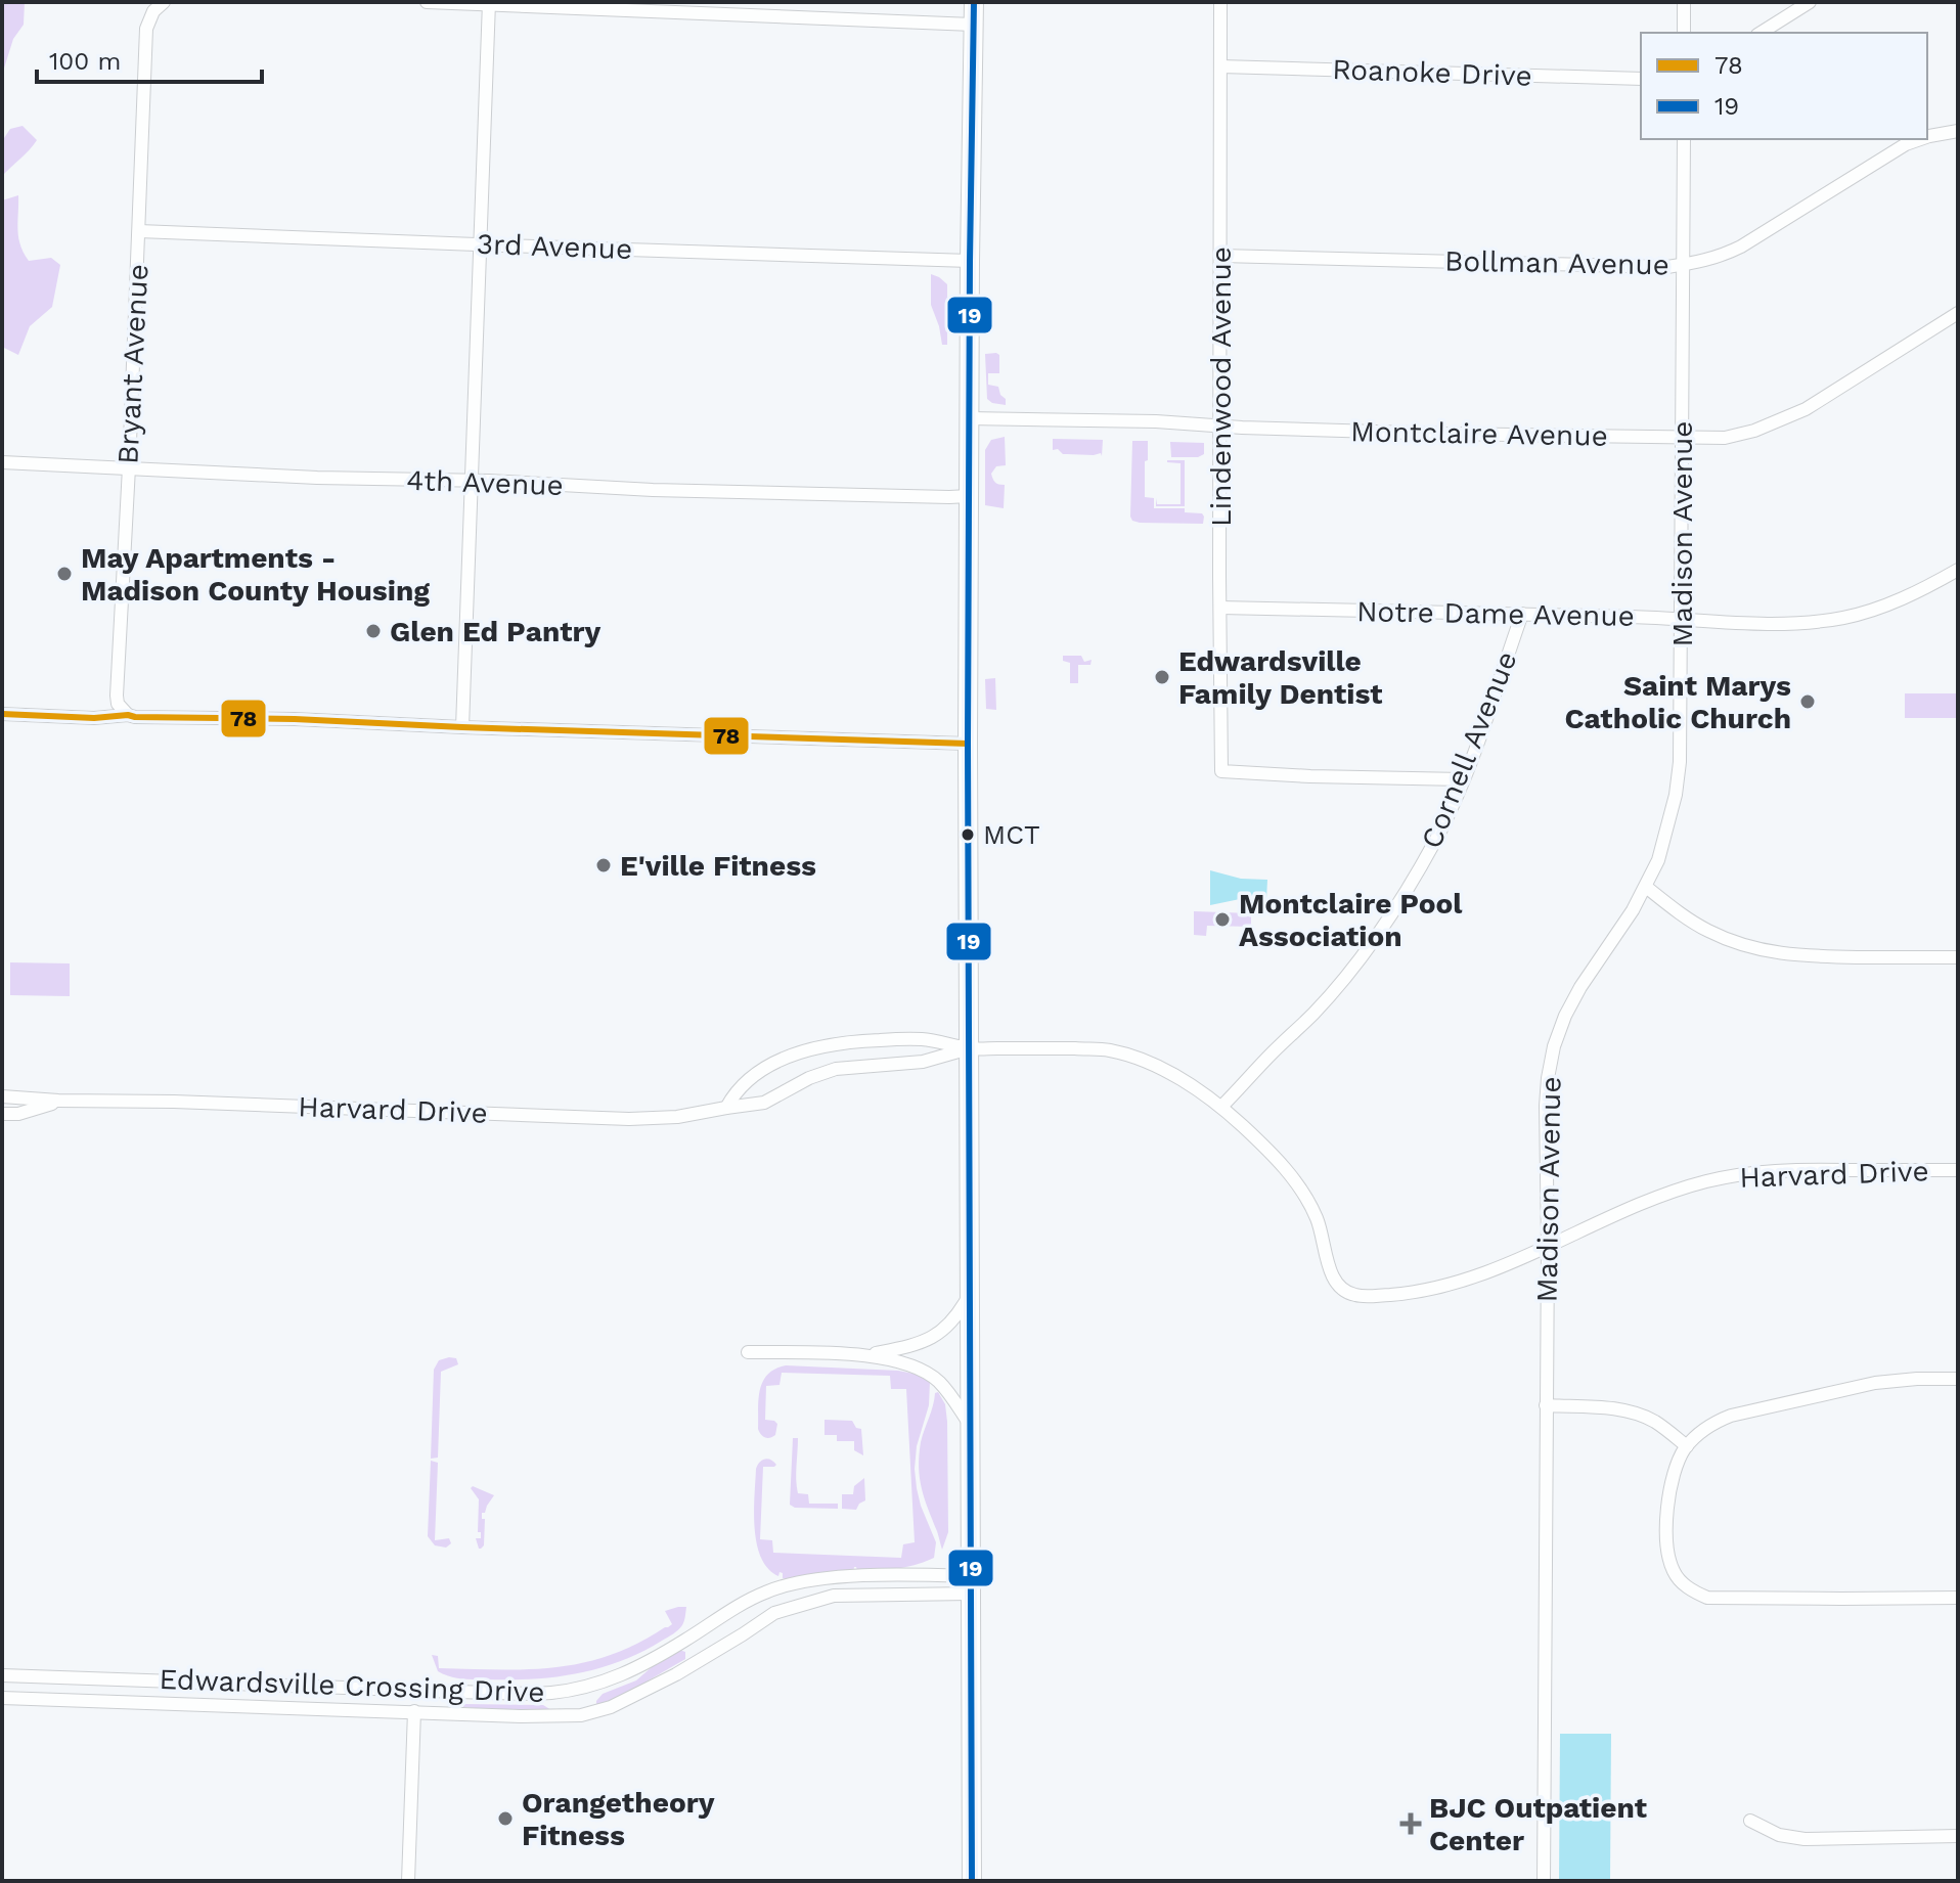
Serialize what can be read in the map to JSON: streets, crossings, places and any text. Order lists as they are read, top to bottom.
{
  "streets": {
    "street": [
      "Roanoke Drive",
      "3rd Avenue",
      "Bollman Avenue",
      "Bryant Avenue",
      "Lindenwood Avenue",
      "Montclaire Avenue",
      "4th Avenue",
      "Madison Avenue",
      "Notre Dame Avenue",
      "Cornell Avenue",
      "Harvard Drive",
      "Edwardsville Crossing Drive"
    ]
  },
  "crossings": [
    ["Roanoke Drive", "Lindenwood Avenue"],
    ["3rd Avenue", "Bryant Avenue"],
    ["Bollman Avenue", "Lindenwood Avenue"],
    ["Bollman Avenue", "Madison Avenue"],
    ["Bryant Avenue", "4th Avenue"],
    ["Lindenwood Avenue", "Montclaire Avenue"],
    ["Lindenwood Avenue", "Notre Dame Avenue"],
    ["Lindenwood Avenue", "Cornell Avenue"],
    ["Montclaire Avenue", "Madison Avenue"],
    ["Madison Avenue", "Notre Dame Avenue"],
    ["Madison Avenue", "Harvard Drive"],
    ["Notre Dame Avenue", "Cornell Avenue"],
    ["Cornell Avenue", "Harvard Drive"]
  ],
  "places": {
    "other": [
      "May Apartments - Madison County Housing",
      "Glen Ed Pantry",
      "Edwardsville Family Dentist",
      "Saint Marys Catholic Church",
      "MCT",
      "E'ville Fitness",
      "Montclaire Pool Association",
      "Orangetheory Fitness"
    ],
    "health": ["BJC Outpatient Center"]
  },
  "lines": ["transit line 19", "transit line 78"],
  "legend": ["78", "19"],
  "scale_bar": "100 m"
}
